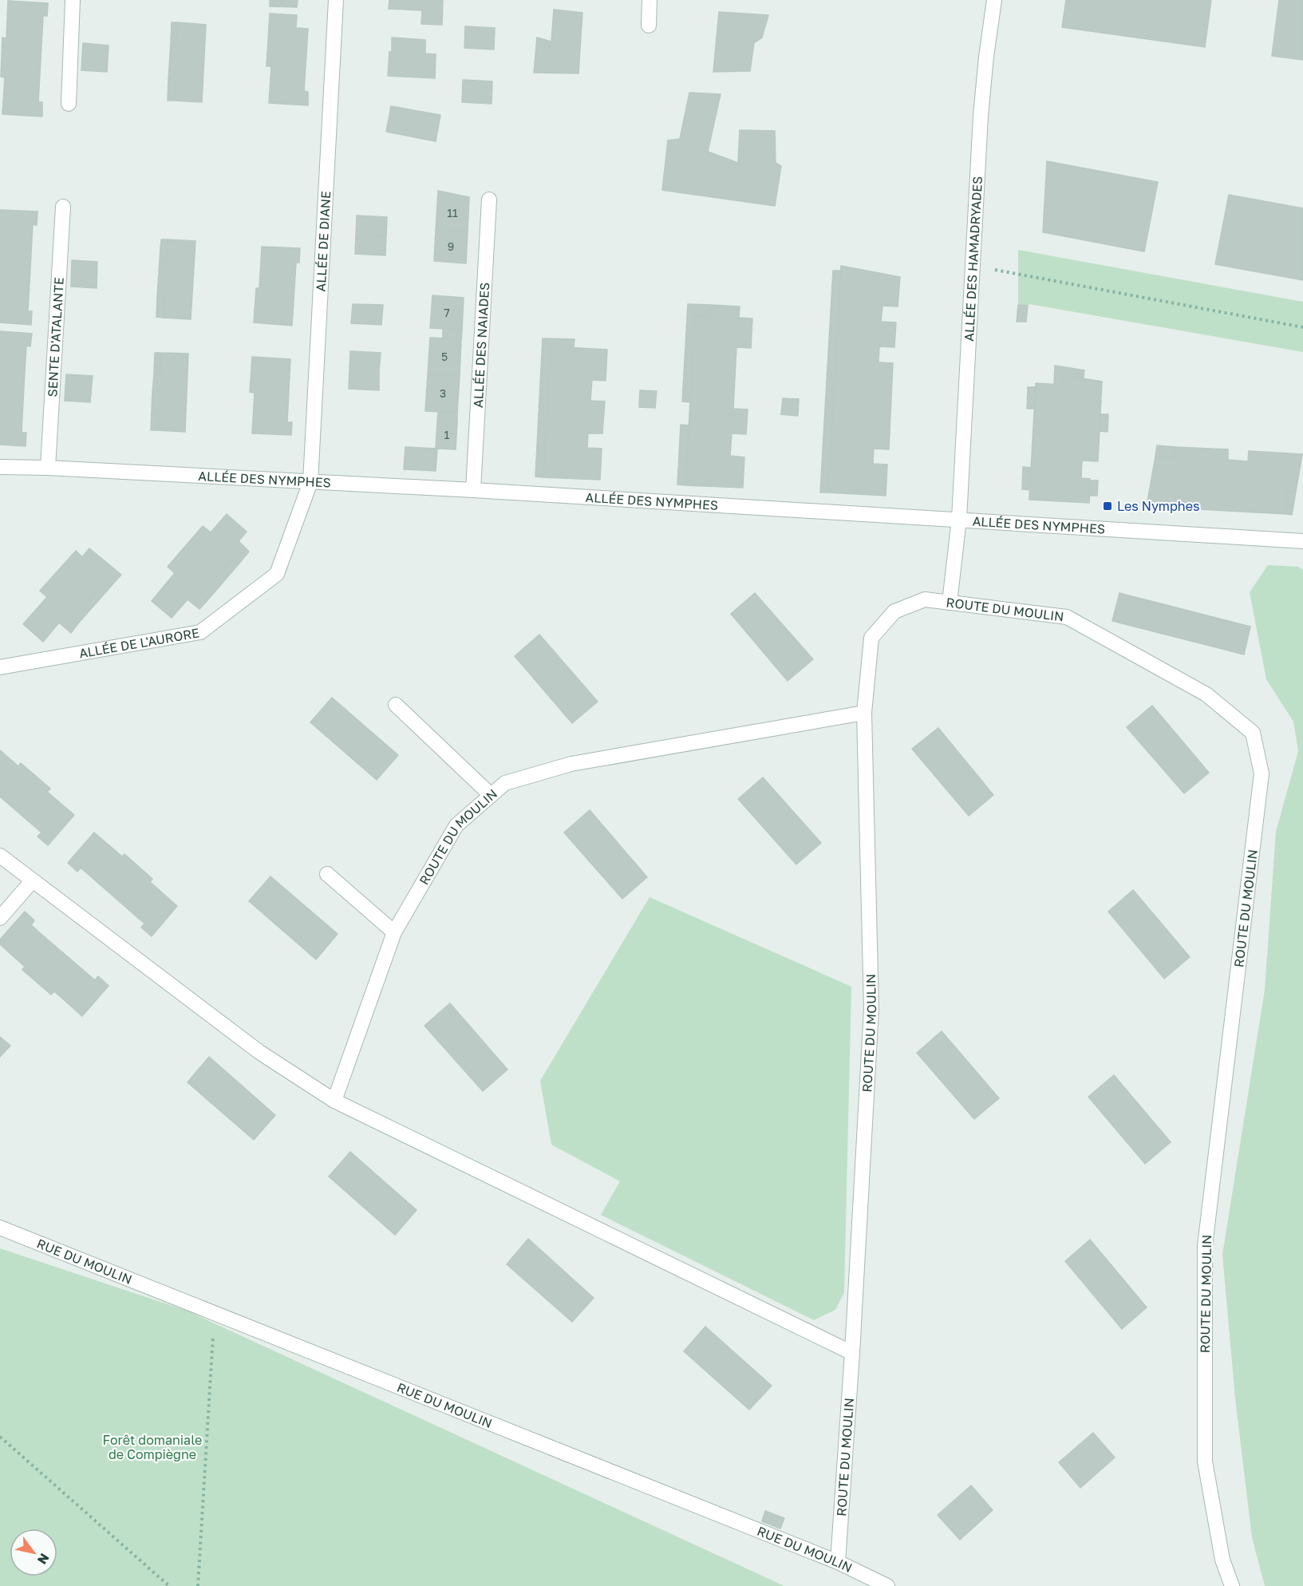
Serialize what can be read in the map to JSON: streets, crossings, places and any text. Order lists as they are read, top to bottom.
{
  "streets": {
    "street": [
      "ALLÉE DE DIANE",
      "ALLÉE DES HAMADRYADES",
      "SENTE D'ATALANTE",
      "ALLÉE DES NAIADES",
      "ALLÉE DES NYMPHES",
      "ROUTE DU MOULIN",
      "ALLÉE DE L'AURORE",
      "RUE DU MOULIN"
    ]
  },
  "crossings": [
    ["ALLÉE DE DIANE", "ALLÉE DES NYMPHES"],
    ["ALLÉE DE DIANE", "ALLÉE DE L'AURORE"],
    ["ALLÉE DES HAMADRYADES", "ALLÉE DES NYMPHES"],
    ["ALLÉE DES HAMADRYADES", "ROUTE DU MOULIN"],
    ["SENTE D'ATALANTE", "ALLÉE DES NYMPHES"],
    ["ALLÉE DES NAIADES", "ALLÉE DES NYMPHES"],
    ["ALLÉE DES NYMPHES", "ALLÉE DE L'AURORE"],
    ["ROUTE DU MOULIN", "RUE DU MOULIN"]
  ],
  "parks": ["Forêt domaniale de Compiègne"],
  "places": {
    "transit": ["Les Nymphes"]
  },
  "house_numbers": [
    "11",
    "9",
    "7",
    "5",
    "3",
    "1"
  ],
  "north": "bottom right"
}
